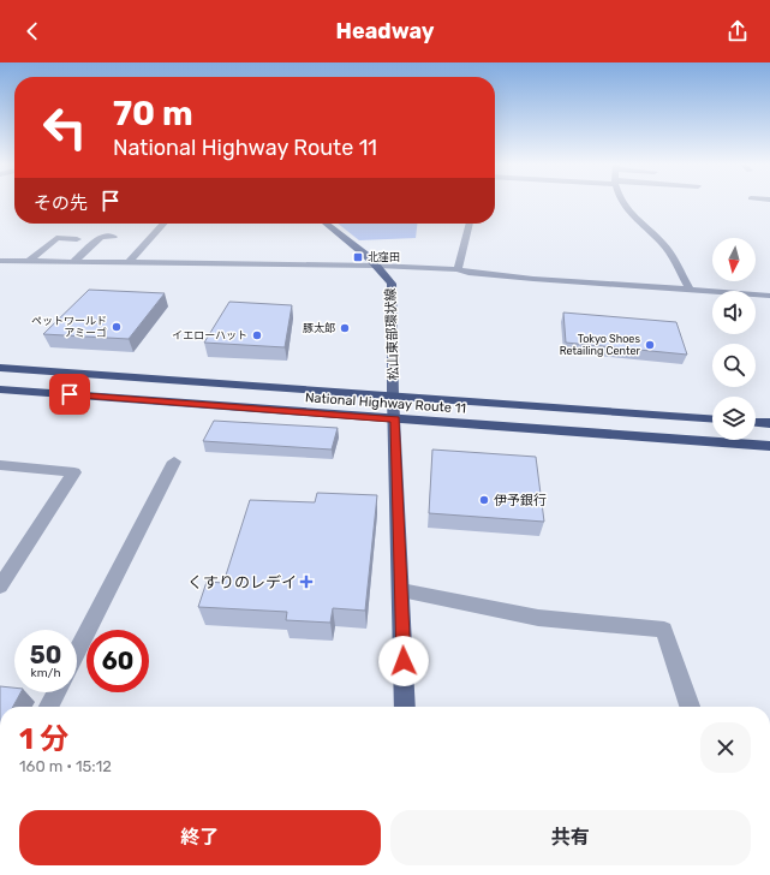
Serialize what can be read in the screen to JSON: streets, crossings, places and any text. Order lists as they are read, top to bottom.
{
  "streets": {
    "highway": ["National Highway Route 11"],
    "main road": ["松山東部環状線"]
  },
  "crossings": [
    ["松山東部環状線", "National Highway Route 11"]
  ],
  "places": {
    "transit": ["北窪田"],
    "other": [
      "ペットワールド アミーゴ",
      "豚太郎",
      "イエローハット",
      "Tokyo Shoes Retailing Center",
      "伊予銀行"
    ],
    "health": ["くすりのレデイ"]
  },
  "north": "bottom",
  "page": {
    "header": "Headway",
    "turn": ["70 m", "National Highway Route 11"],
    "then": "その先",
    "speed": "50 km/h",
    "limit": "60",
    "heading": ["1 分", "160 m · 15:12"],
    "buttons": ["終了", "共有"]
  }
}
